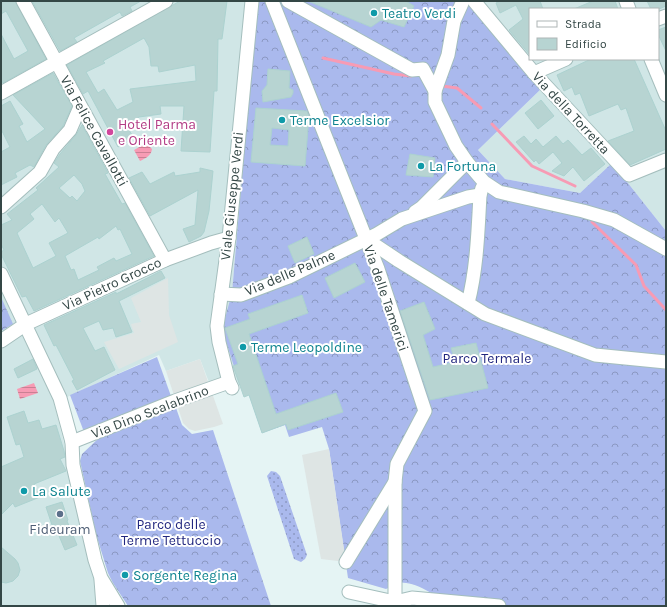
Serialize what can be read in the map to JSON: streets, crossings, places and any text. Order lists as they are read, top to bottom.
{
  "streets": {
    "street": [
      "Via della Torretta",
      "Via Felice Cavallotti",
      "Viale Giuseppe Verdi",
      "Via delle Palme",
      "Via Pietro Grocco",
      "Via delle Tamerici",
      "Via Dino Scalabrino"
    ]
  },
  "crossings": [
    ["Via Felice Cavallotti", "Via Pietro Grocco"],
    ["Viale Giuseppe Verdi", "Via delle Palme"],
    ["Viale Giuseppe Verdi", "Via Pietro Grocco"],
    ["Viale Giuseppe Verdi", "Via Dino Scalabrino"],
    ["Via delle Palme", "Via delle Tamerici"]
  ],
  "parks": ["Parco Termale", "Parco delle Terme Tettuccio"],
  "places": [
    "Teatro Verdi",
    "Terme Excelsior",
    "Hotel Parma e Oriente",
    "La Fortuna",
    "Terme Leopoldine",
    "La Salute",
    "Fideuram",
    "Sorgente Regina"
  ],
  "legend": ["Strada", "Edificio"]
}
